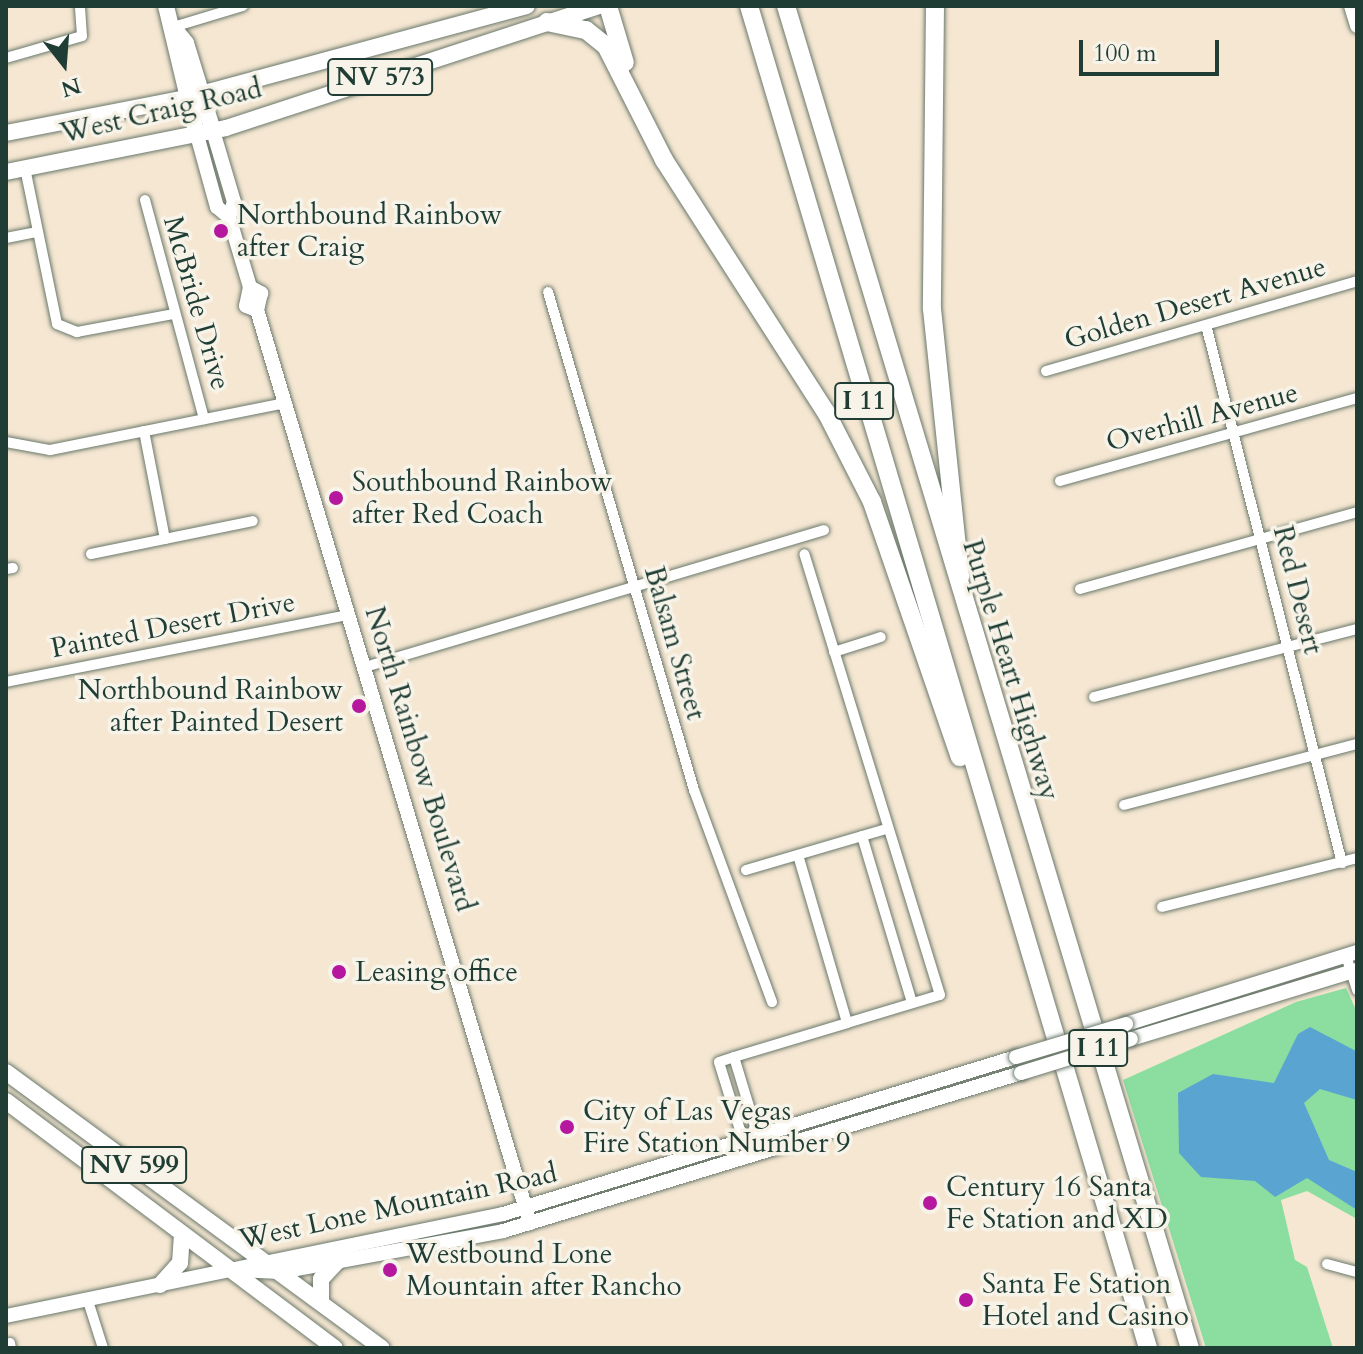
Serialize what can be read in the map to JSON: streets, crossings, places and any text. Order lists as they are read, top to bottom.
{
  "streets": {
    "highway": ["I 11", "Purple Heart Highway"],
    "main road": [
      "NV 573",
      "West Craig Road",
      "North Rainbow Boulevard",
      "NV 599",
      "West Lone Mountain Road"
    ],
    "street": [
      "McBride Drive",
      "Golden Desert Avenue",
      "Overhill Avenue",
      "Red Desert",
      "Painted Desert Drive",
      "Balsam Street"
    ]
  },
  "crossings": [
    ["West Craig Road", "North Rainbow Boulevard"],
    ["Golden Desert Avenue", "Red Desert"],
    ["Overhill Avenue", "Red Desert"],
    ["Painted Desert Drive", "North Rainbow Boulevard"],
    ["North Rainbow Boulevard", "West Lone Mountain Road"],
    ["NV 599", "West Lone Mountain Road"]
  ],
  "places": [
    "Northbound Rainbow after Craig",
    "Southbound Rainbow after Red Coach",
    "Northbound Rainbow after Painted Desert",
    "Leasing office",
    "City of Las Vegas Fire Station Number 9",
    "Century 16 Santa Fe Station and XD",
    "Westbound Lone Mountain after Rancho",
    "Santa Fe Station Hotel and Casino"
  ],
  "scale_bar": "100 m",
  "north": "bottom"
}
